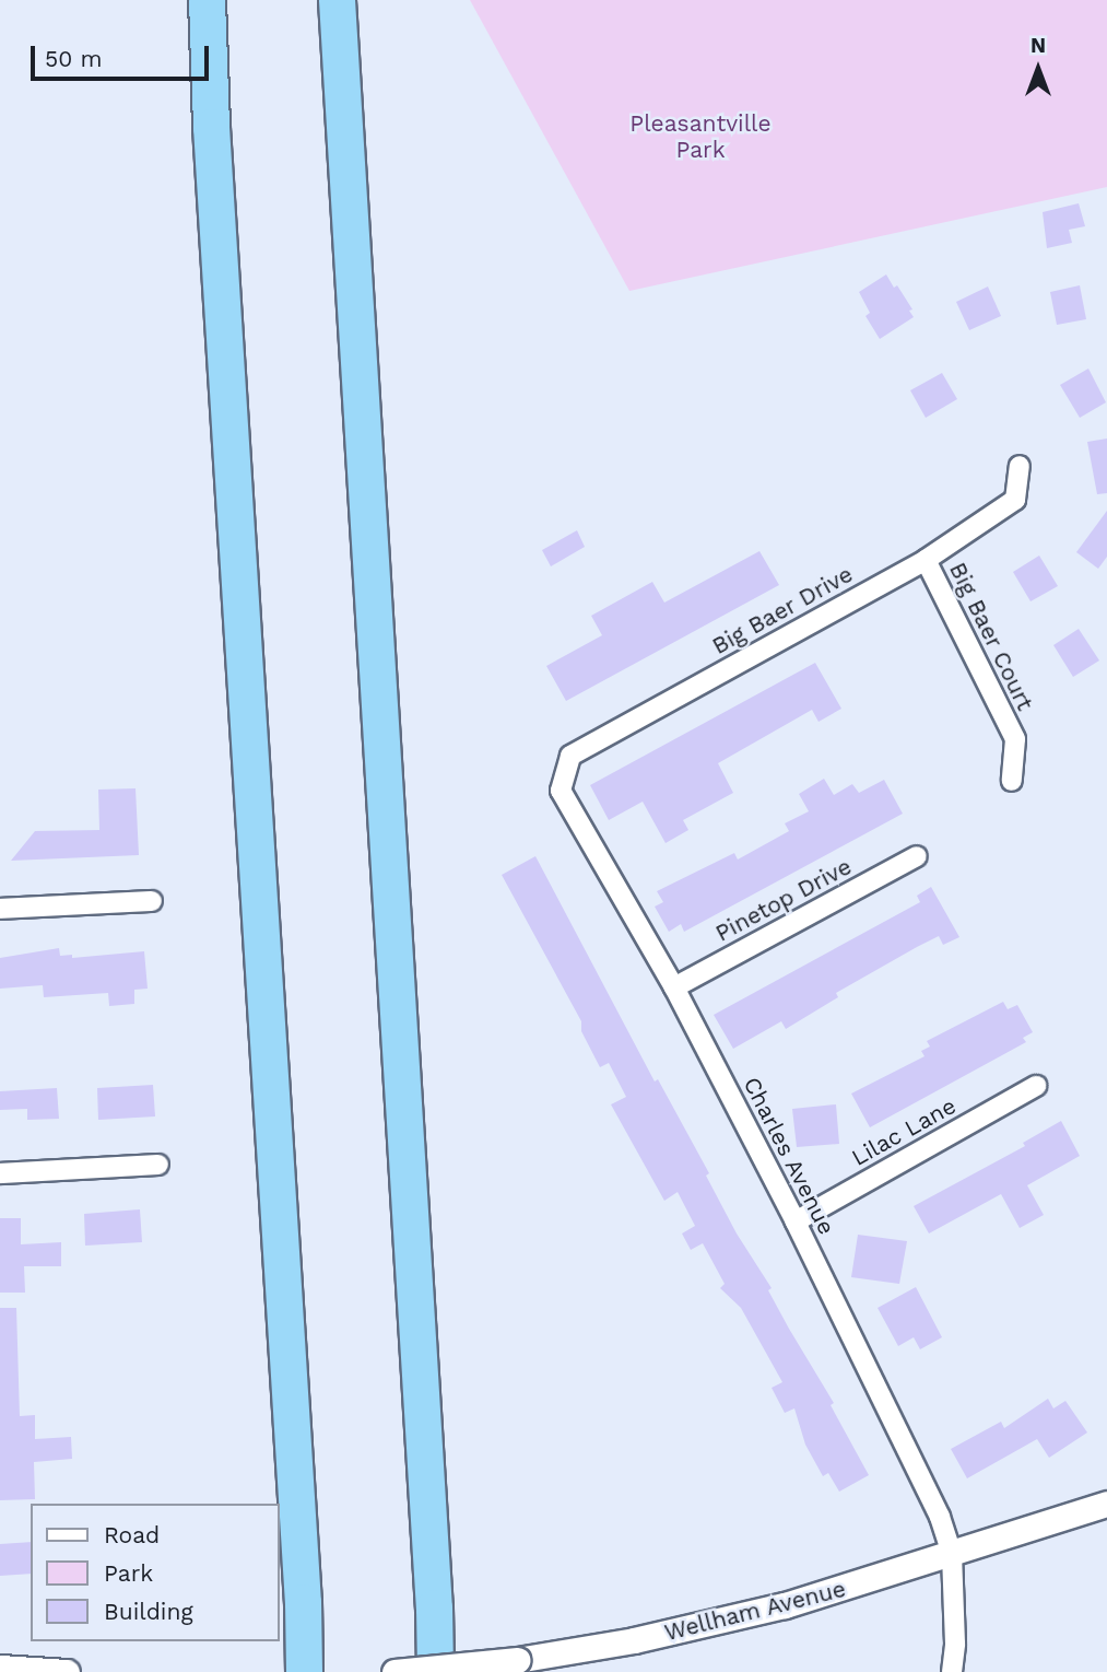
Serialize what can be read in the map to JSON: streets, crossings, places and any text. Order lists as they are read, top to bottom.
{
  "streets": {
    "street": [
      "Big Baer Drive",
      "Big Baer Court",
      "Pinetop Drive",
      "Lilac Lane",
      "Charles Avenue",
      "Wellham Avenue"
    ]
  },
  "crossings": [
    ["Big Baer Drive", "Big Baer Court"],
    ["Big Baer Drive", "Charles Avenue"],
    ["Pinetop Drive", "Charles Avenue"],
    ["Lilac Lane", "Charles Avenue"],
    ["Charles Avenue", "Wellham Avenue"]
  ],
  "parks": ["Pleasantville Park"],
  "legend": ["Road", "Park", "Building"],
  "scale_bar": "50 m",
  "north": "top"
}
